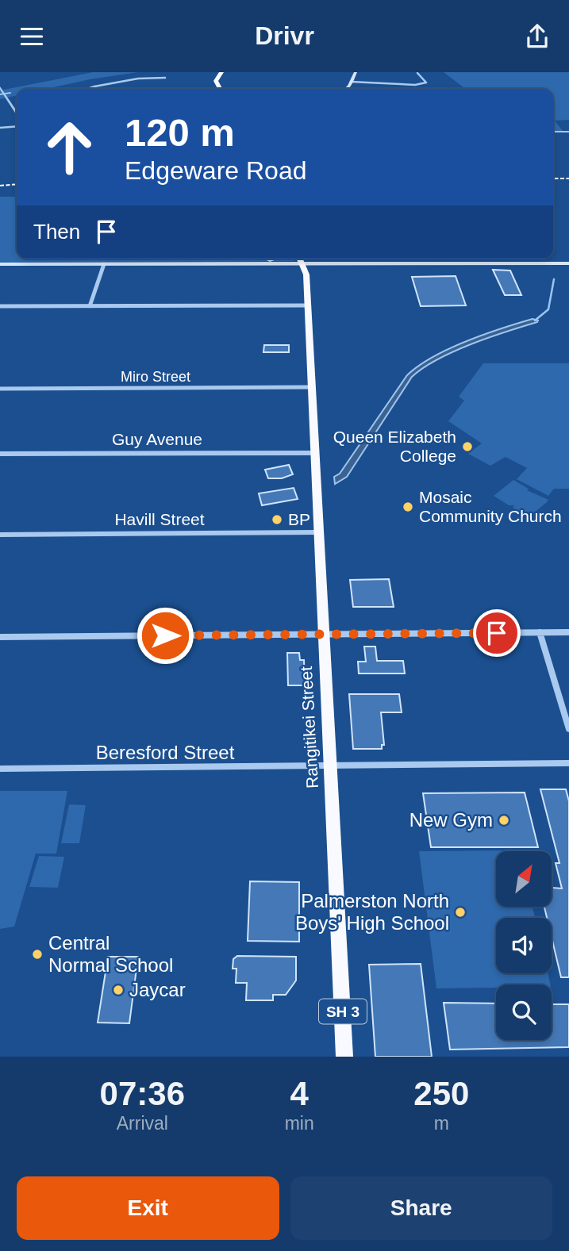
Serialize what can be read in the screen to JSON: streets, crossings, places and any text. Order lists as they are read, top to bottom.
{
  "streets": {
    "highway": ["Rangitikei Street", "SH 3"],
    "street": [
      "Miro Street",
      "Guy Avenue",
      "Havill Street",
      "Beresford Street"
    ]
  },
  "crossings": [
    ["Miro Street", "Rangitikei Street"],
    ["Guy Avenue", "Rangitikei Street"],
    ["Havill Street", "Rangitikei Street"],
    ["Rangitikei Street", "Beresford Street"],
    ["Rangitikei Street", "SH 3"]
  ],
  "places": [
    "Queen Elizabeth College",
    "Mosaic Community Church",
    "BP",
    "New Gym",
    "Palmerston North Boys' High School",
    "Central Normal School",
    "Jaycar"
  ],
  "north": "top right",
  "page": {
    "header": "Drivr",
    "turn": ["120 m", "Edgeware Road"],
    "then": "Then",
    "eta": [
      "07:36",
      "Arrival",
      "4",
      "min",
      "250",
      "m"
    ],
    "buttons": ["Exit", "Share"]
  }
}
